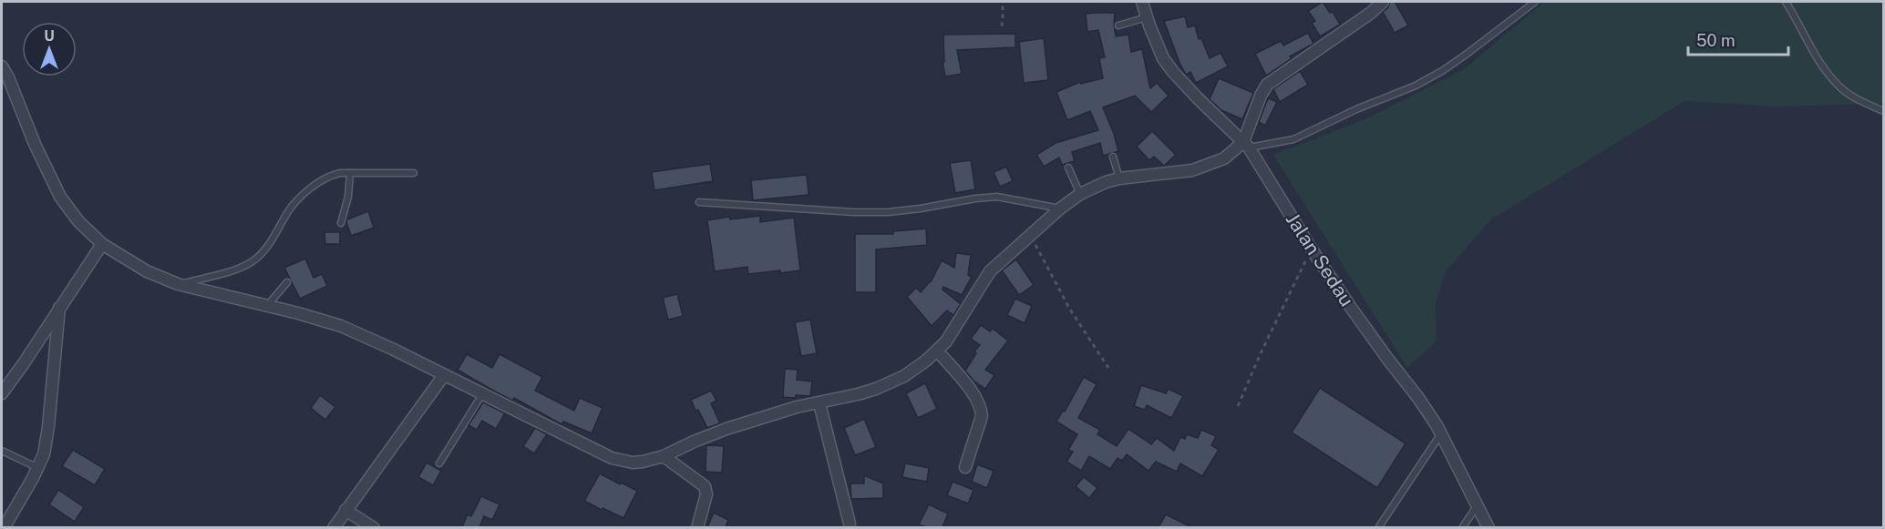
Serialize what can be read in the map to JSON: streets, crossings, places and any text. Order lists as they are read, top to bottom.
{
  "streets": {
    "street": ["Jalan Sedau"]
  },
  "scale_bar": "50 m",
  "north": "top"
}
